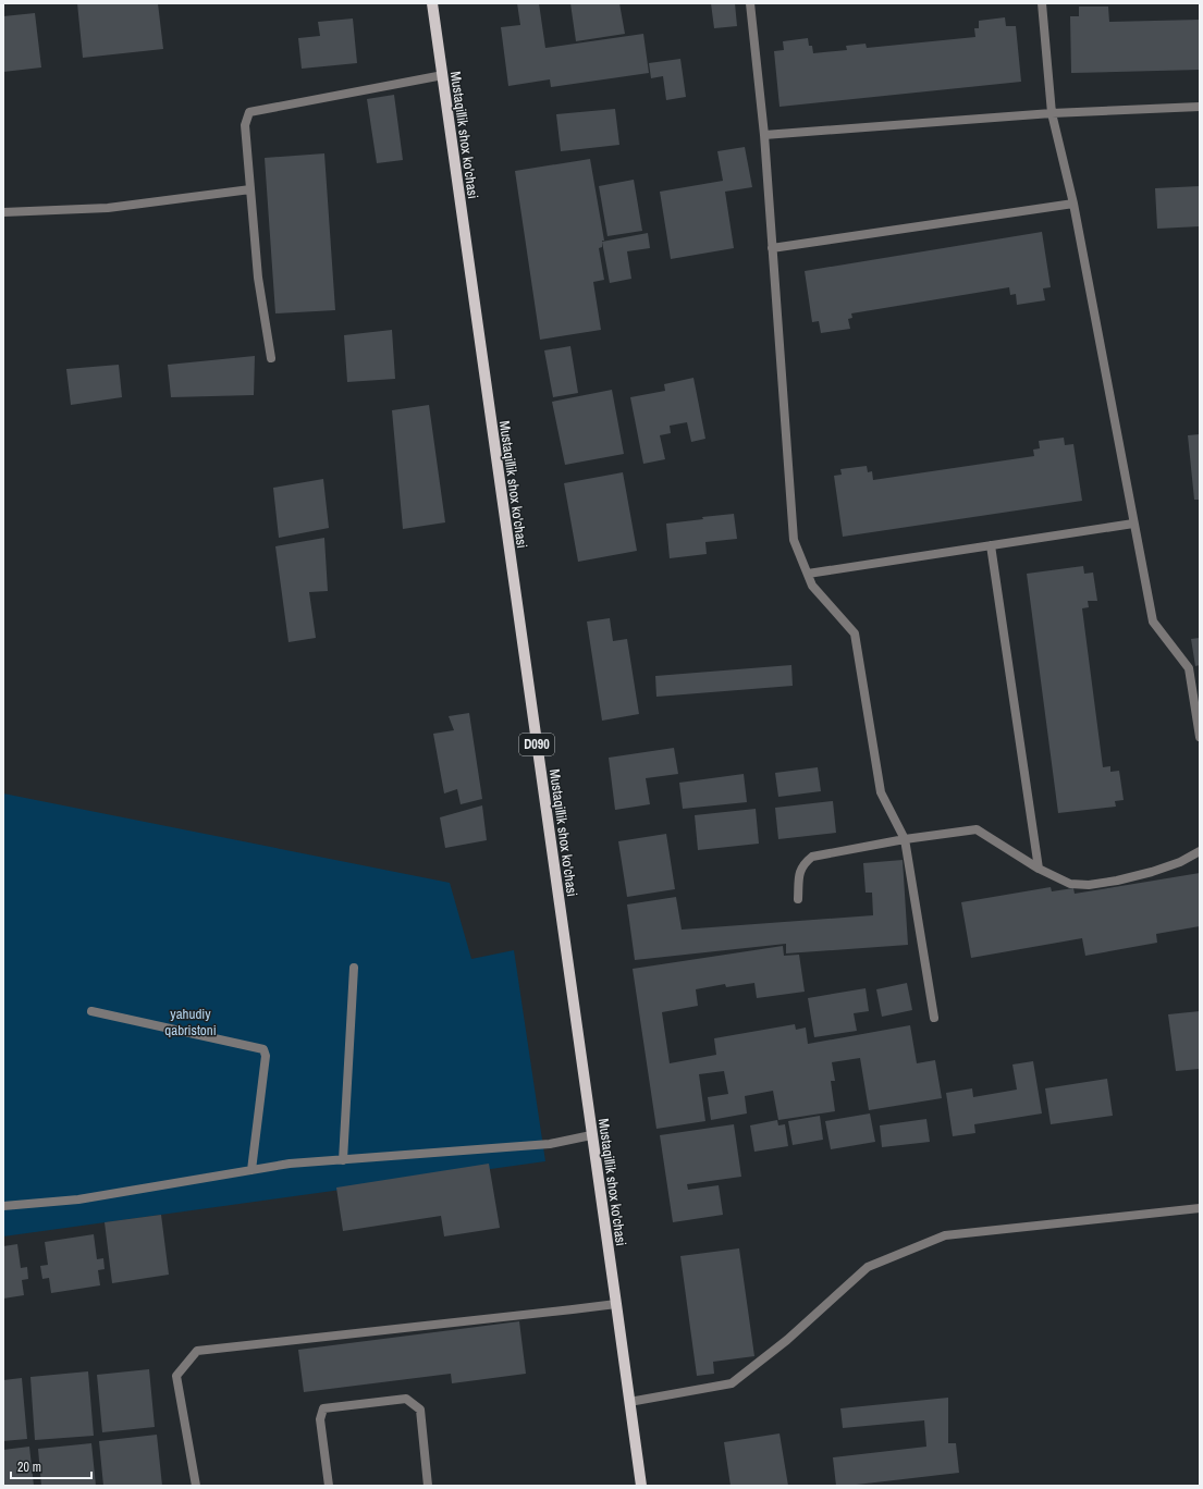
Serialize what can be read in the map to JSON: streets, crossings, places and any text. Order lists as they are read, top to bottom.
{
  "streets": {
    "main road": ["Mustaqillik shox ko'chasi", "D090"]
  },
  "parks": ["yahudiy qabristoni"],
  "scale_bar": "20 m"
}
